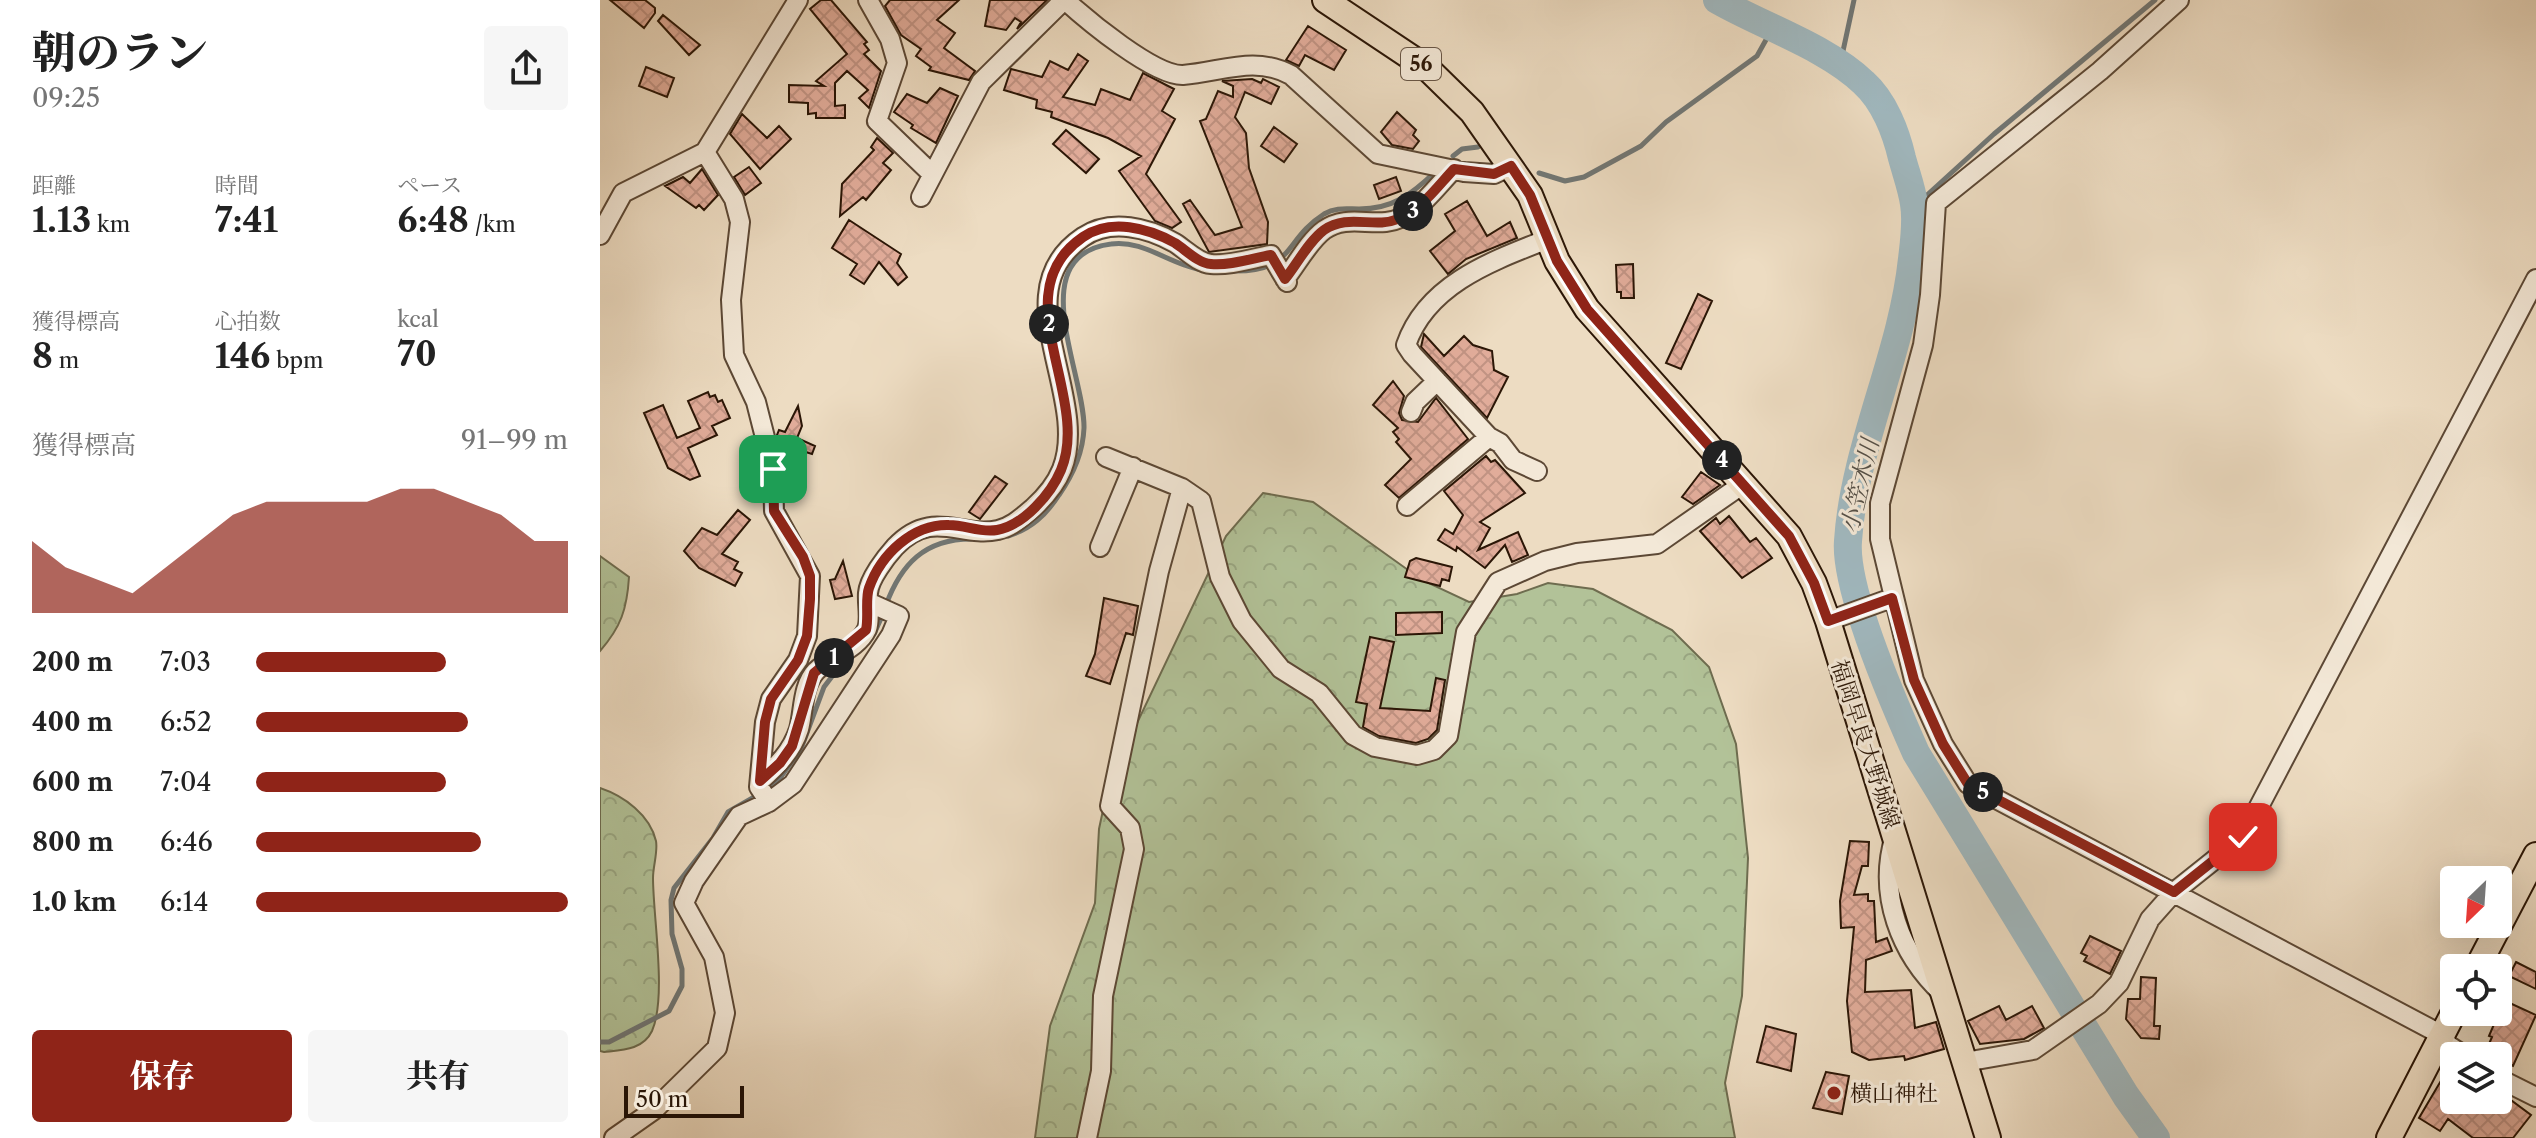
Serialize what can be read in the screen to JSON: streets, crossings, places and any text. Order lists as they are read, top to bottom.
{
  "streets": {
    "main road": ["56", "福岡早良大野城線"]
  },
  "water": ["小笠木川"],
  "places": ["横山神社"],
  "scale_bar": "50 m",
  "north": "bottom left",
  "page": {
    "heading": ["朝のラン", "09:25"],
    "stats": [
      ["距離", "1.13 km"],
      ["時間", "7:41"],
      ["ペース", "6:48 /km"],
      ["獲得標高", "8 m"],
      ["心拍数", "146 bpm"],
      ["kcal", "70"]
    ],
    "pins": [
      "3",
      "2",
      "4",
      "1",
      "5"
    ],
    "chart": ["獲得標高", "91–99 m"],
    "list": [
      {
        "name": "200 m",
        "note": "7:03"
      },
      {
        "name": "400 m",
        "note": "6:52"
      },
      {
        "name": "600 m",
        "note": "7:04"
      },
      {
        "name": "800 m",
        "note": "6:46"
      },
      {
        "name": "1.0 km",
        "note": "6:14"
      }
    ],
    "buttons": ["保存", "共有"],
    "scale": "50 m"
  }
}
